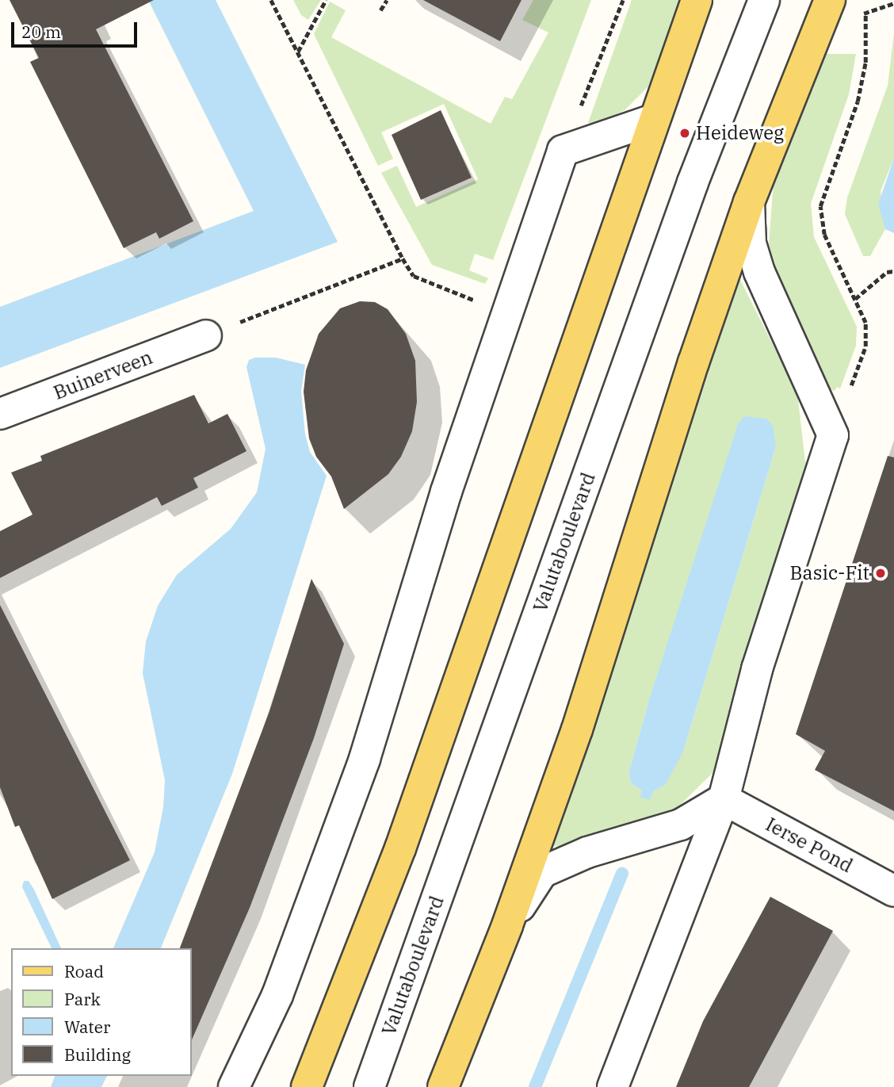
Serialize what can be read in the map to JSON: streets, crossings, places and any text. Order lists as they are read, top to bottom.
{
  "streets": {
    "street": ["Buinerveen", "Valutaboulevard", "Ierse Pond"]
  },
  "places": ["Heideweg", "Basic-Fit"],
  "legend": [
    "Road",
    "Park",
    "Water",
    "Building"
  ],
  "scale_bar": "20 m"
}
